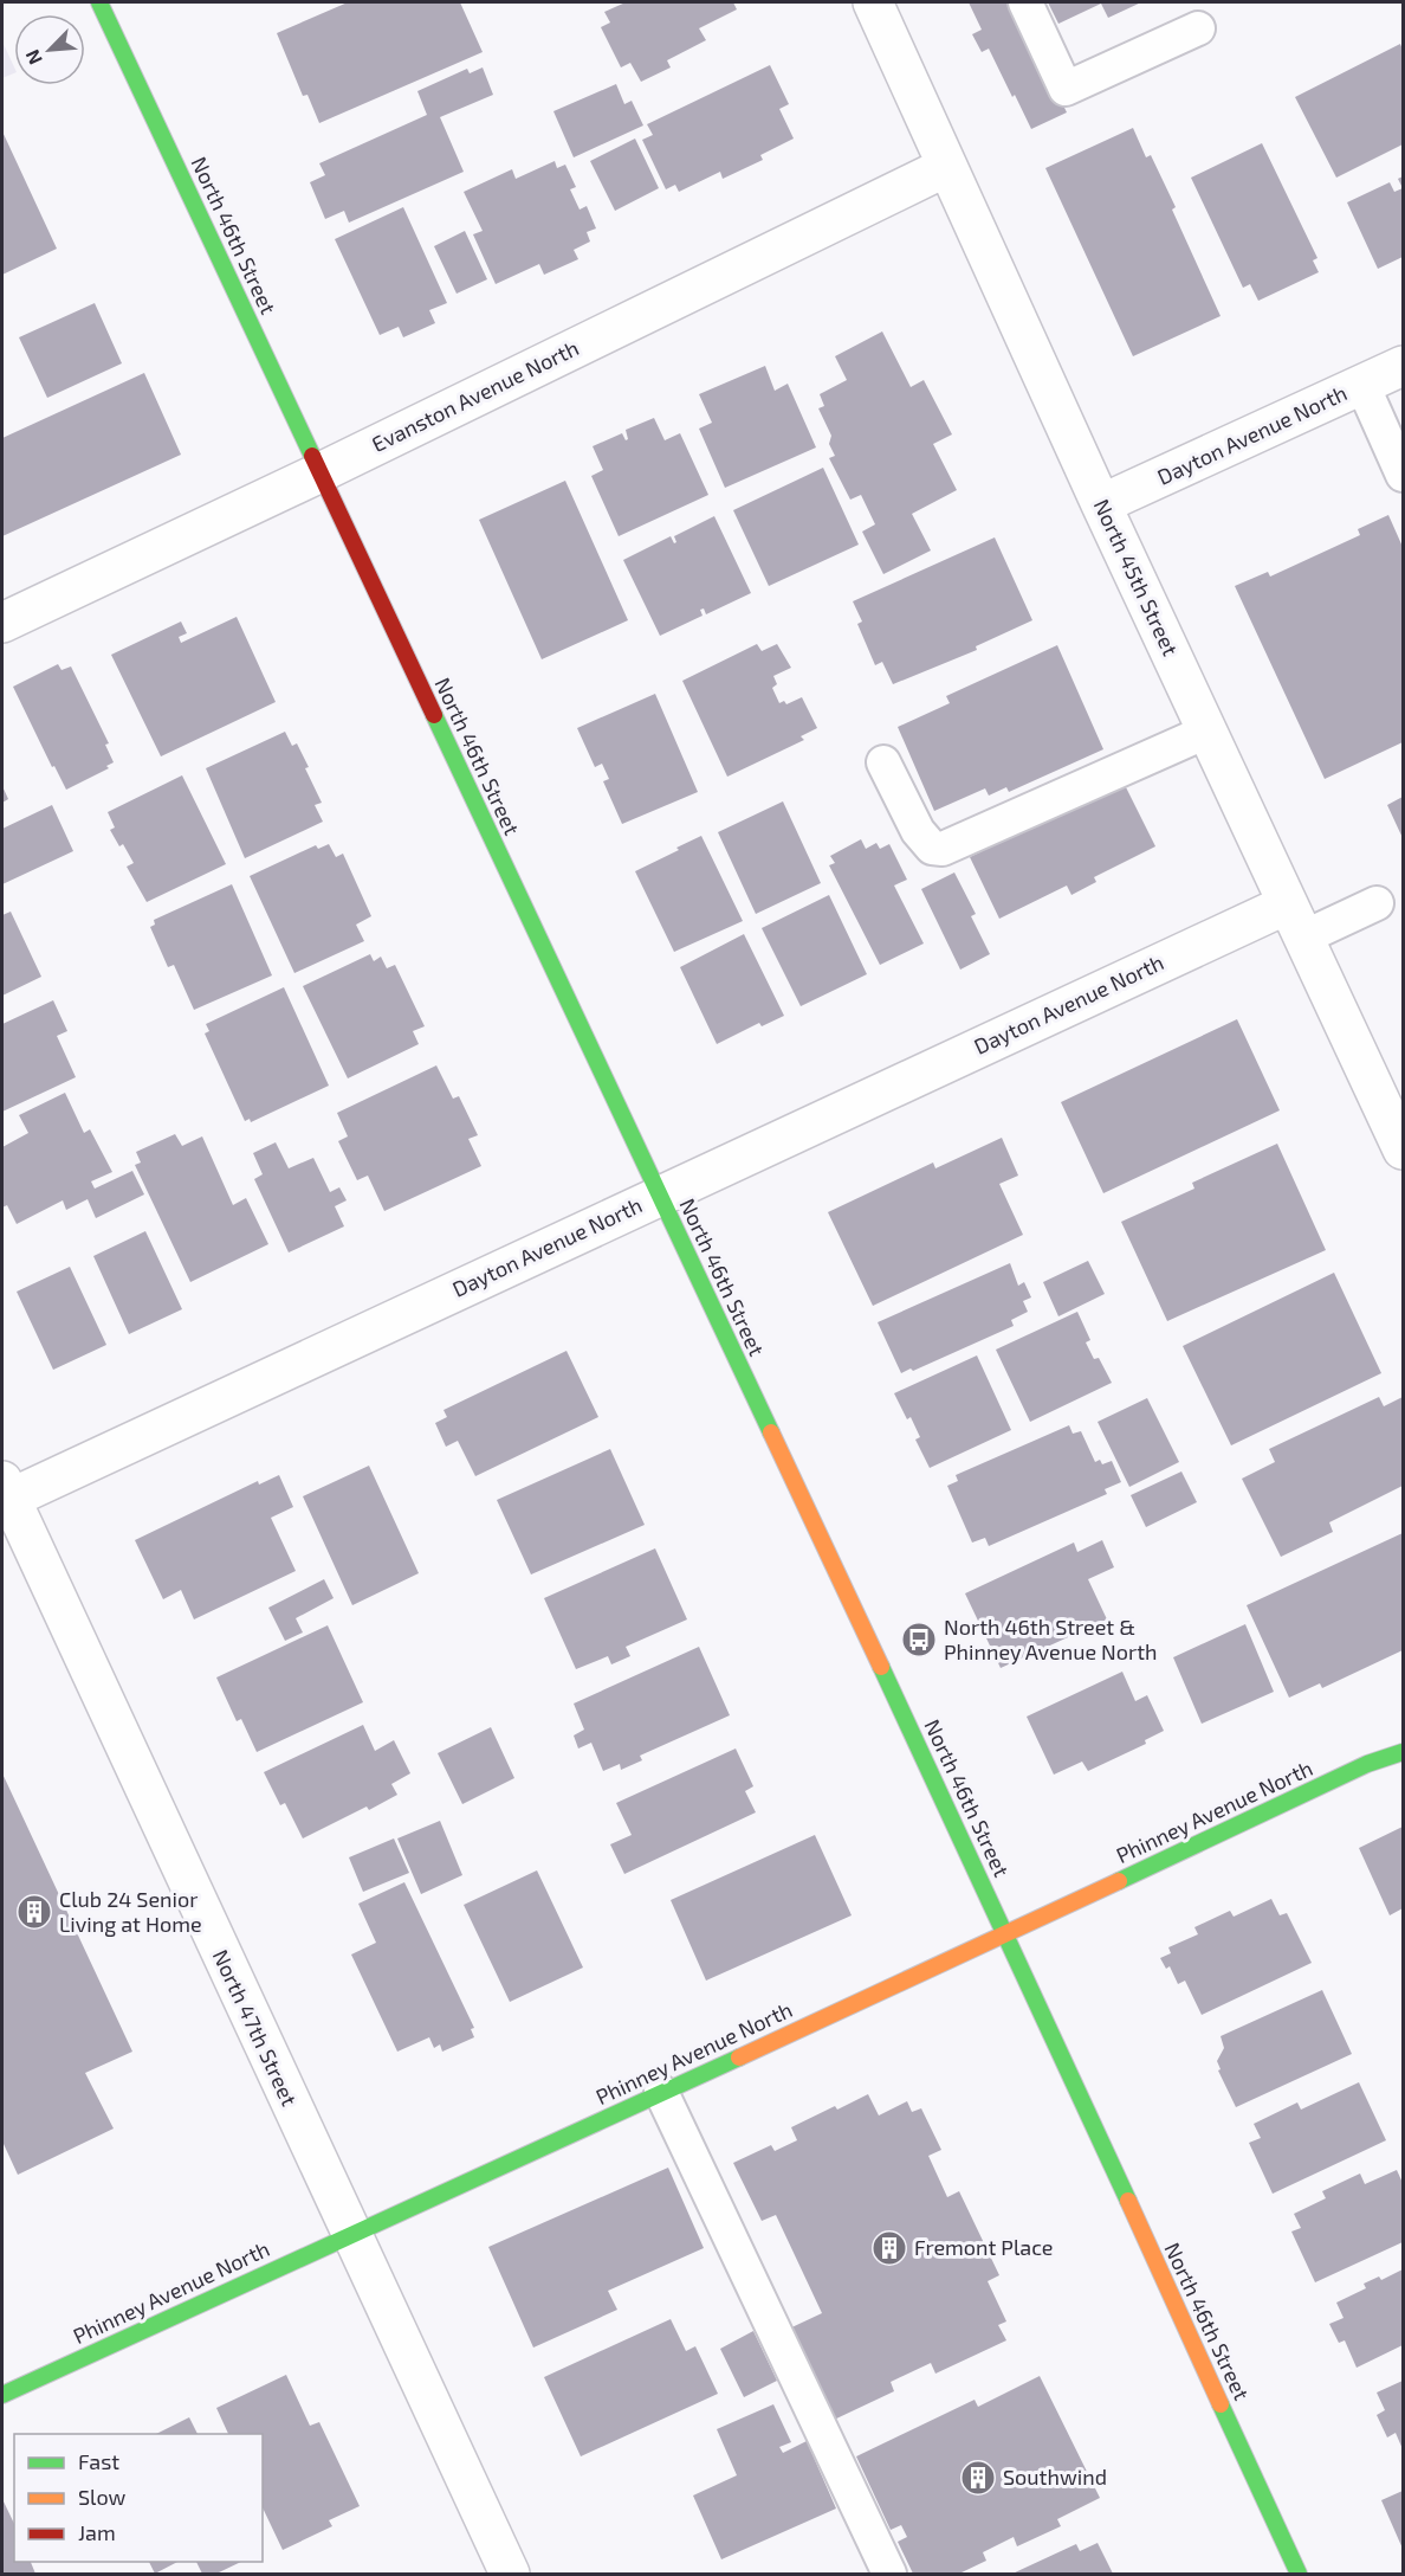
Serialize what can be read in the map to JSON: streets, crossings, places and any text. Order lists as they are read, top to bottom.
{
  "streets": {
    "main road": ["North 46th Street", "Phinney Avenue North"],
    "street": [
      "Evanston Avenue North",
      "Dayton Avenue North",
      "North 45th Street",
      "North 47th Street"
    ]
  },
  "crossings": [
    ["North 46th Street", "Evanston Avenue North"],
    ["North 46th Street", "Dayton Avenue North"],
    ["North 46th Street", "Phinney Avenue North"],
    ["Evanston Avenue North", "North 45th Street"],
    ["Dayton Avenue North", "North 45th Street"],
    ["Dayton Avenue North", "North 47th Street"],
    ["Phinney Avenue North", "North 47th Street"]
  ],
  "places": {
    "bus stop": ["North 46th Street & Phinney Avenue North"],
    "building": ["Club 24 Senior Living at Home", "Fremont Place", "Southwind"]
  },
  "legend": ["Fast", "Slow", "Jam"],
  "north": "bottom left"
}
